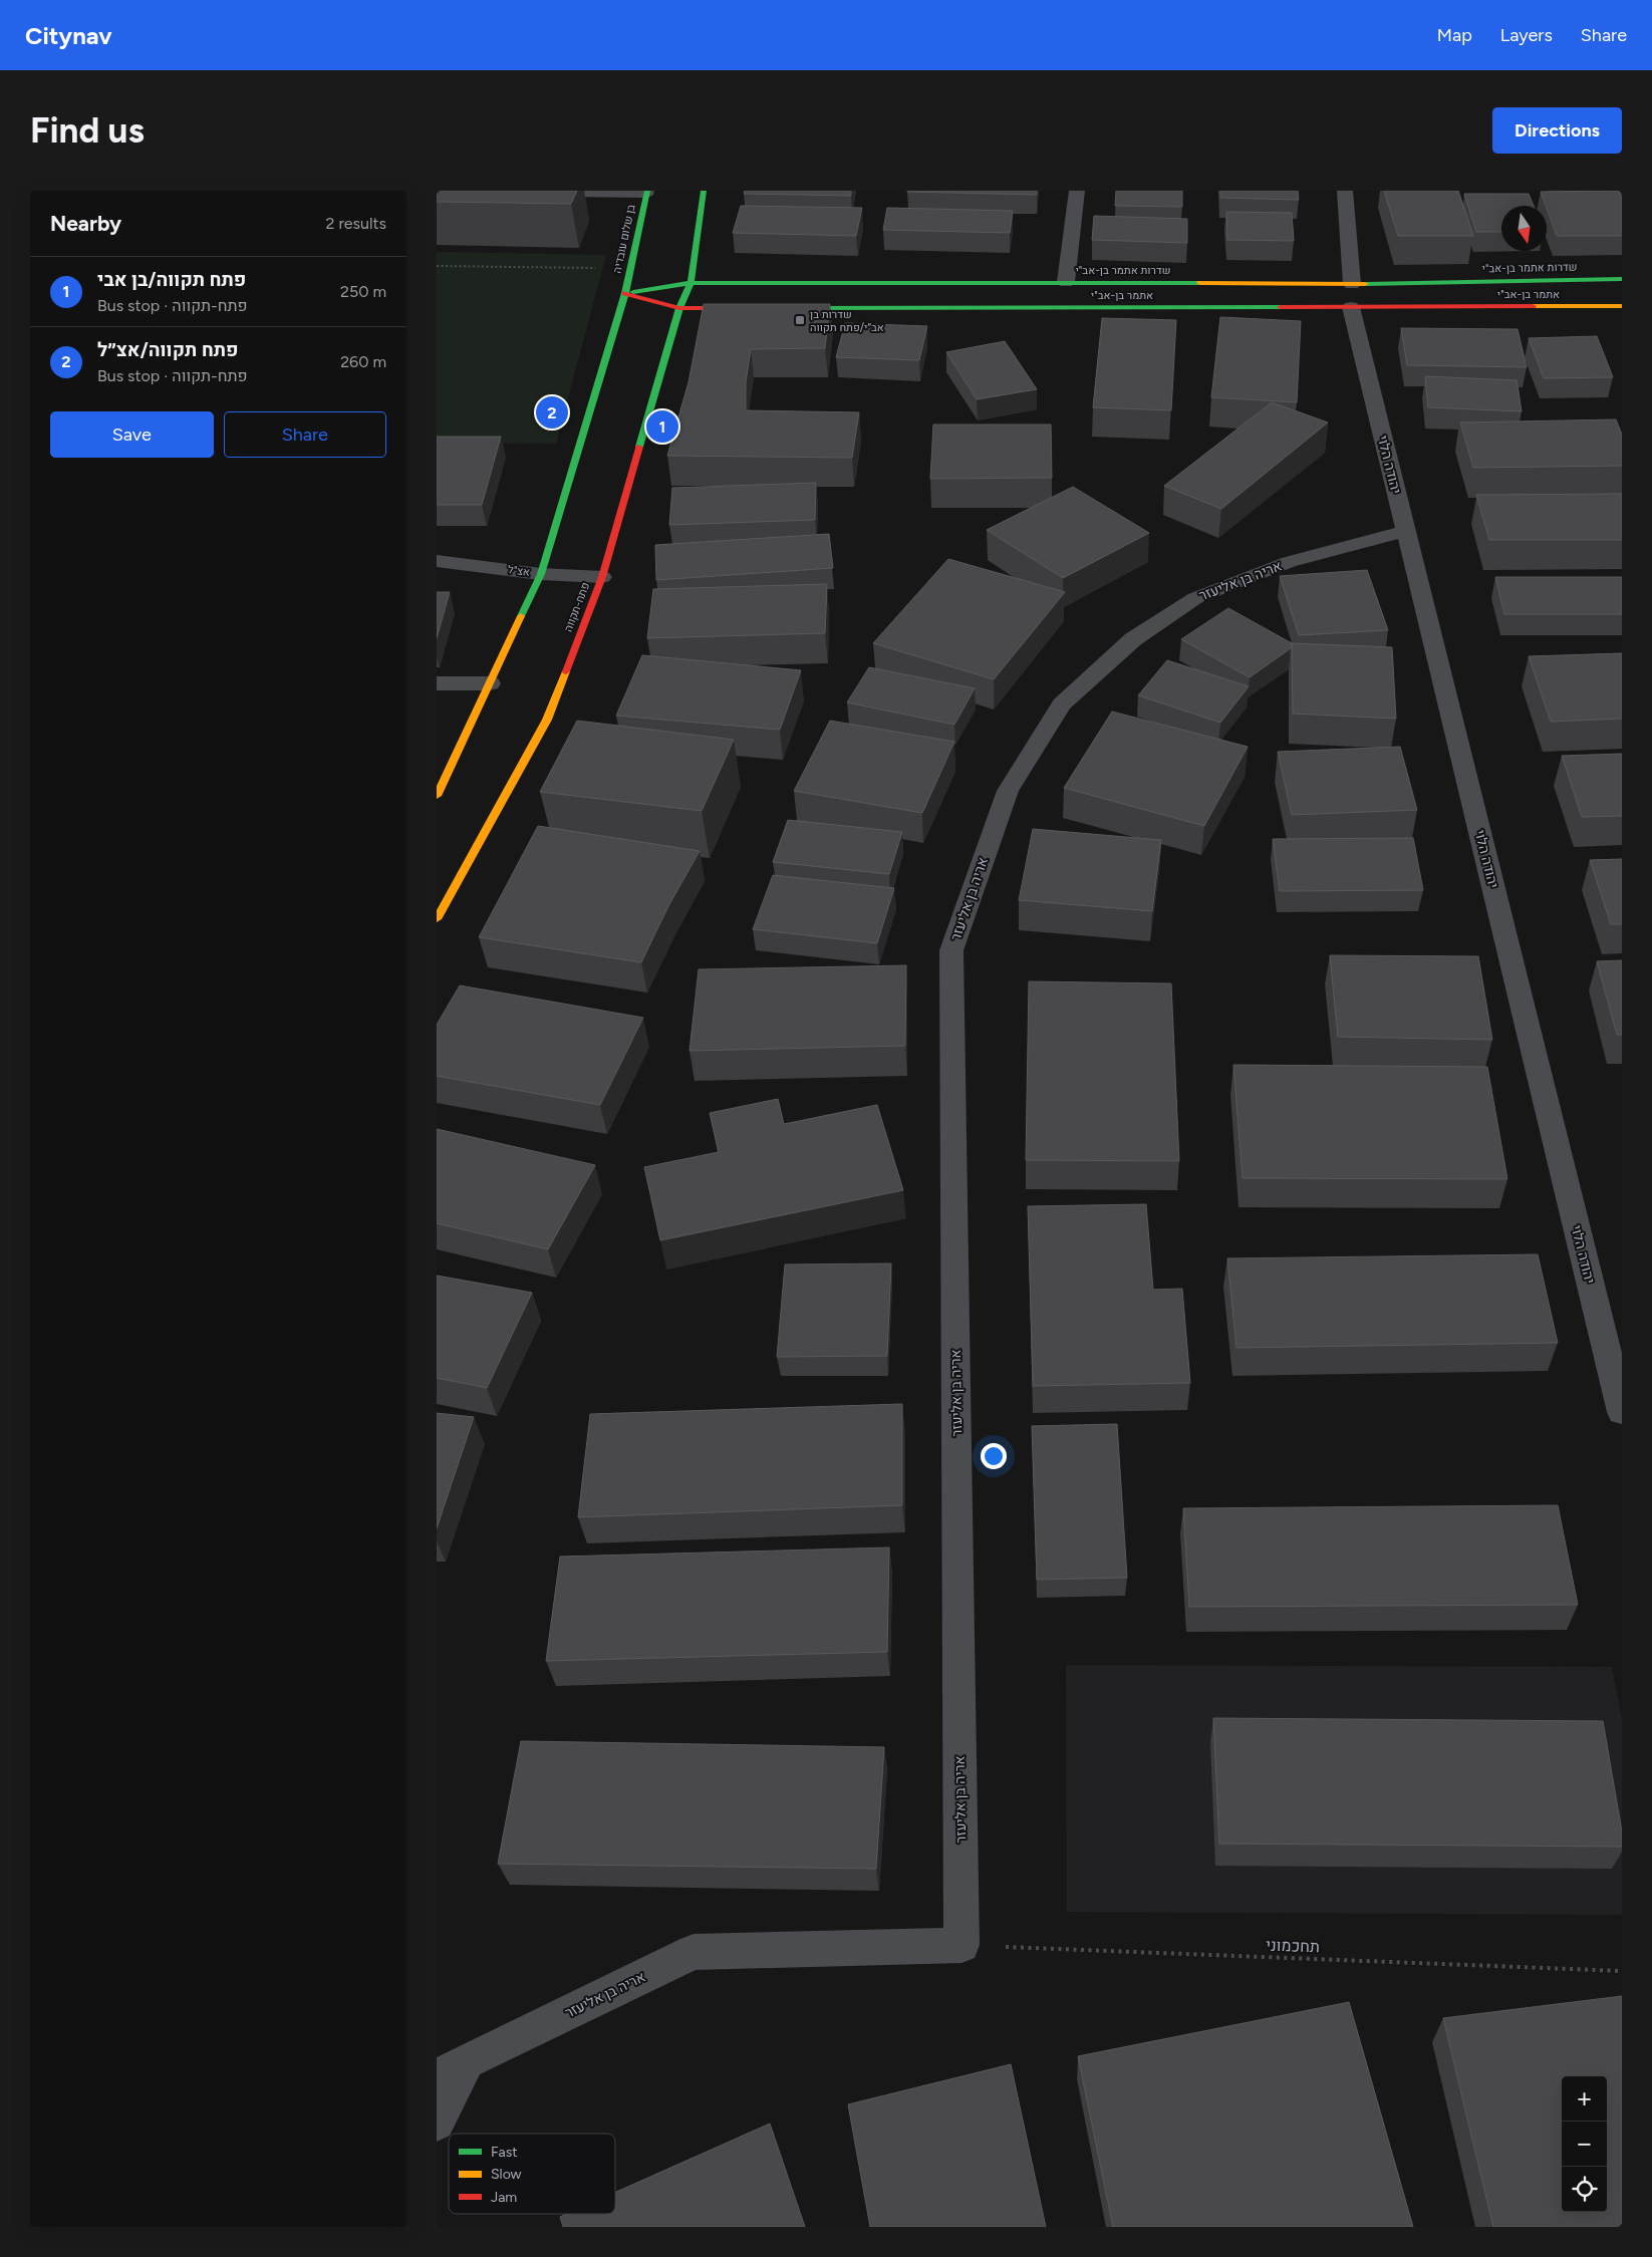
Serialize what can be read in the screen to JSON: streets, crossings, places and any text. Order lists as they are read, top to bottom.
{
  "streets": {
    "main road": [
      "בן שלום עובדיה",
      "שדרות אתמר בן-אב\"י",
      "אתמר בן-אב\"י",
      "פתח-תקווה"
    ],
    "street": ["יהודה הלוי", "אצ\"ל", "אריה בן אליעזר"],
    "path": ["תחכמוני"]
  },
  "crossings": [
    ["בן שלום עובדיה", "שדרות אתמר בן-אב\"י"],
    ["שדרות אתמר בן-אב\"י", "פתח-תקווה"],
    ["אתמר בן-אב\"י", "יהודה הלוי"],
    ["יהודה הלוי", "אריה בן אליעזר"],
    ["אצ\"ל", "פתח-תקווה"],
    ["אריה בן אליעזר", "תחכמוני"]
  ],
  "places": {
    "transit": ["שדרות בן אב״י/פתח תקווה"]
  },
  "legend": ["Fast", "Slow", "Jam"],
  "north": "bottom",
  "page": {
    "header": "Citynav",
    "nav": ["Map", "Layers", "Share"],
    "buttons": [
      "Directions",
      ["Save", "Share"]
    ],
    "title": "Find us",
    "heading": ["Nearby", "2 results"],
    "list": [
      {
        "mark": "1",
        "name": "פתח תקווה/בן אבי",
        "note": "Bus stop · פתח-תקווה",
        "value": "250 m"
      },
      {
        "mark": "2",
        "name": "פתח תקווה/אצ״ל",
        "note": "Bus stop · פתח-תקווה",
        "value": "260 m"
      }
    ],
    "pins": ["2", "1"],
    "map_buttons": ["+", "−"]
  }
}
